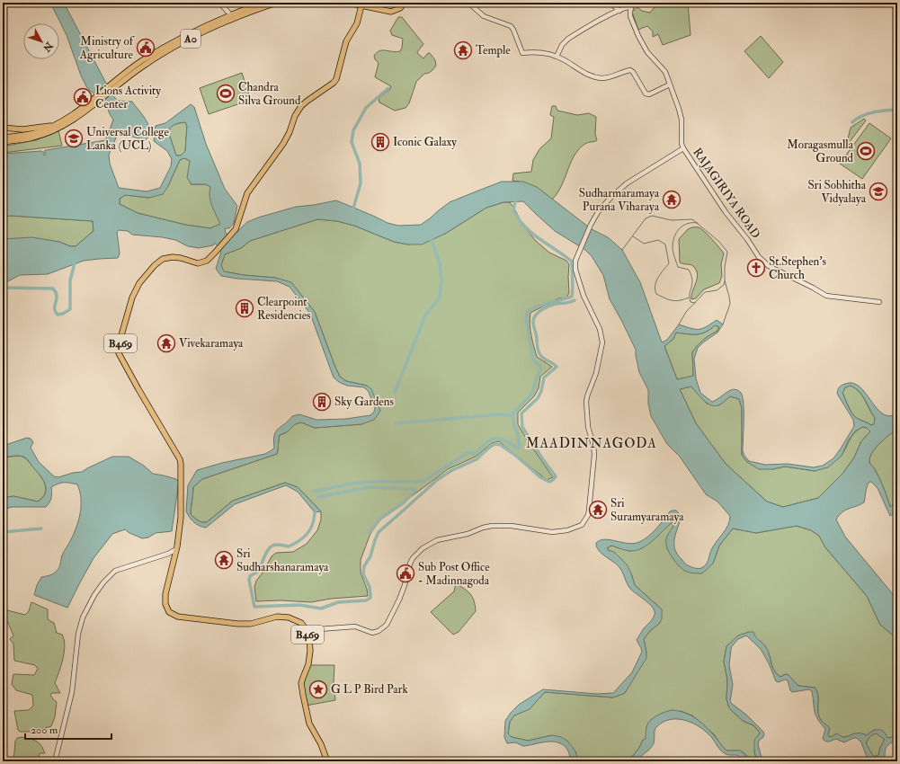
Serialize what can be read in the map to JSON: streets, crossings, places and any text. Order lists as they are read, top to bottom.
{
  "streets": {
    "main road": ["A0", "B469"],
    "street": ["RAJAGIRIYA ROAD"]
  },
  "districts": ["MAADINNAGODA"],
  "places": {
    "public building": ["Ministry of Agriculture", "Lions Activity Center", "Sub Post Office - Madinnagoda"],
    "temple": [
      "Temple",
      "Sudharmaramaya Purana Viharaya",
      "Vivekaramaya",
      "Sri Suramyaramaya",
      "Sri Sudharshanaramaya"
    ],
    "sports": ["Chandra Silva Ground", "Moragasmulla Ground"],
    "school or university": ["Universal College Lanka (UCL)", "Sri Sobhitha Vidyalaya"],
    "building": ["Iconic Galaxy", "Clearpoint Residencies", "Sky Gardens"],
    "church": ["St.Stephen's Church"],
    "place": ["G L P Bird Park"]
  },
  "scale_bar": "200 m",
  "north": "bottom right"
}
